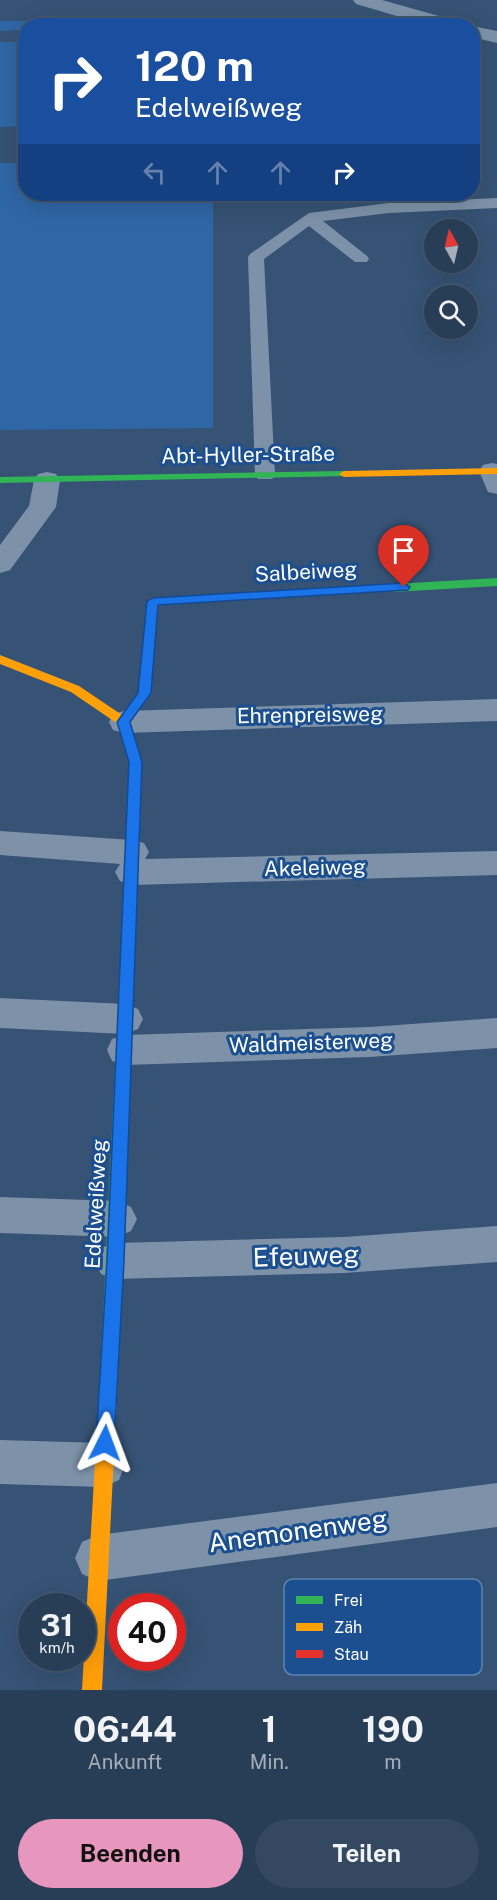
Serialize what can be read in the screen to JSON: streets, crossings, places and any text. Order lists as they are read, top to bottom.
{
  "streets": {
    "street": [
      "Abt-Hyller-Straße",
      "Salbeiweg",
      "Ehrenpreisweg",
      "Akeleiweg",
      "Waldmeisterweg",
      "Edelweißweg",
      "Efeuweg",
      "Anemonenweg"
    ]
  },
  "crossings": [
    ["Salbeiweg", "Ehrenpreisweg"],
    ["Salbeiweg", "Edelweißweg"],
    ["Ehrenpreisweg", "Edelweißweg"],
    ["Akeleiweg", "Edelweißweg"],
    ["Waldmeisterweg", "Edelweißweg"],
    ["Edelweißweg", "Efeuweg"],
    ["Edelweißweg", "Anemonenweg"]
  ],
  "legend": ["Frei", "Zäh", "Stau"],
  "north": "top",
  "page": {
    "turn": ["120 m", "Edelweißweg"],
    "speed": "31 km/h",
    "limit": "40",
    "eta": [
      "06:44",
      "Ankunft",
      "1",
      "Min.",
      "190",
      "m"
    ],
    "buttons": ["Beenden", "Teilen"]
  }
}
